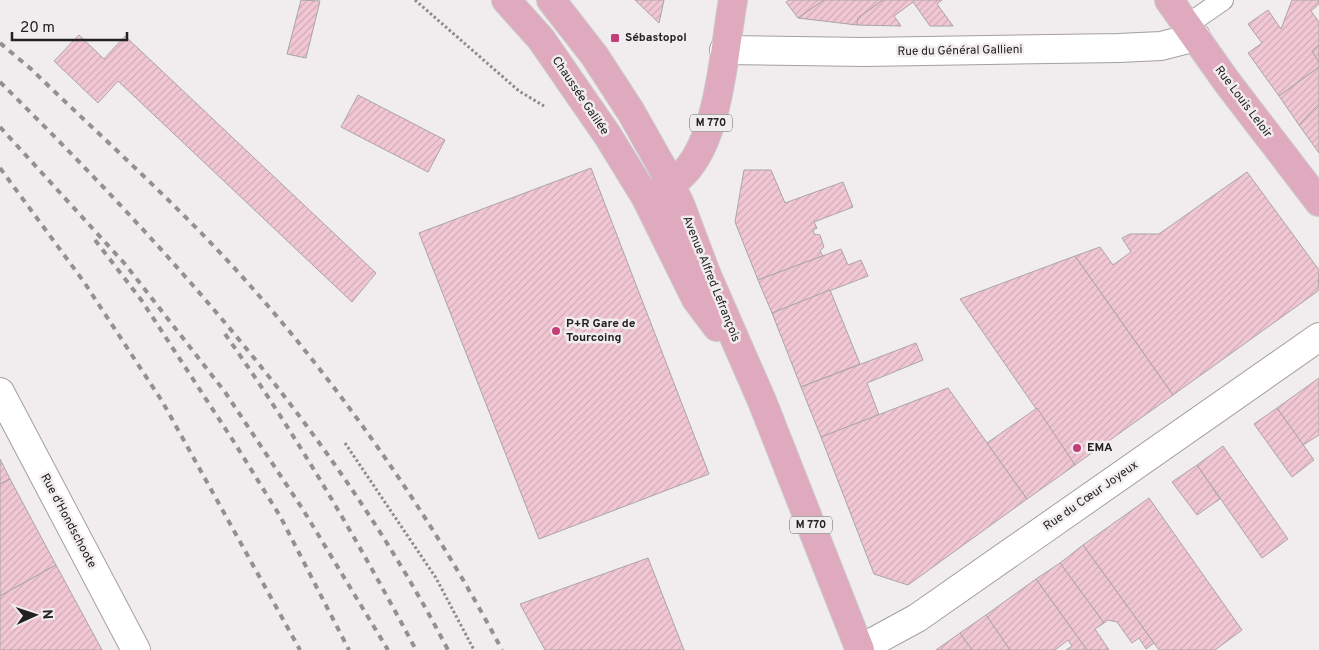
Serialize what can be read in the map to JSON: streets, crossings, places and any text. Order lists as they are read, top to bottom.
{
  "streets": {
    "main road": [
      "Chaussée Galilée",
      "Rue Louis Leloir",
      "M 770",
      "Avenue Alfred Lefrançois"
    ],
    "street": ["Rue du Général Gallieni", "Rue du Cœur Joyeux", "Rue d'Hondschoote"]
  },
  "crossings": [
    ["Rue du Général Gallieni", "Rue Louis Leloir"],
    ["Rue du Général Gallieni", "M 770"],
    ["Chaussée Galilée", "M 770"],
    ["Chaussée Galilée", "Avenue Alfred Lefrançois"],
    ["M 770", "Avenue Alfred Lefrançois"],
    ["Avenue Alfred Lefrançois", "Rue du Cœur Joyeux"]
  ],
  "places": {
    "transit": ["Sébastopol"],
    "other": ["P+R Gare de Tourcoing", "EMA"]
  },
  "scale_bar": "20 m",
  "north": "right"
}
